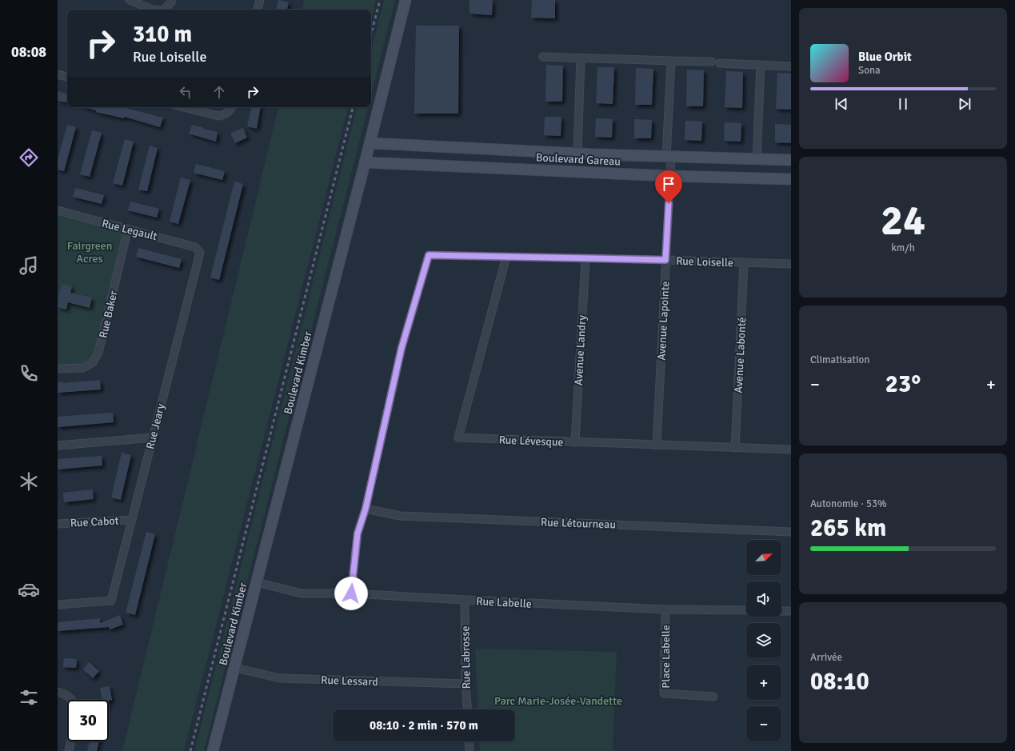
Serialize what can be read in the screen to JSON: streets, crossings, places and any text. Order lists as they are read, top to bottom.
{
  "streets": {
    "street": [
      "Boulevard Gareau",
      "Rue Legault",
      "Rue Loiselle",
      "Rue Baker",
      "Avenue Lapointe",
      "Avenue Landry",
      "Avenue Labonté",
      "Boulevard Kimber",
      "Rue Jeary",
      "Rue Lévesque",
      "Rue Cabot",
      "Rue Létourneau",
      "Rue Labelle",
      "Place Labelle",
      "Rue Labrosse",
      "Rue Lessard"
    ]
  },
  "crossings": [
    ["Boulevard Gareau", "Avenue Lapointe"],
    ["Boulevard Gareau", "Boulevard Kimber"],
    ["Rue Legault", "Rue Baker"],
    ["Rue Legault", "Rue Jeary"],
    ["Rue Loiselle", "Avenue Lapointe"],
    ["Rue Loiselle", "Avenue Landry"],
    ["Rue Loiselle", "Avenue Labonté"],
    ["Rue Loiselle", "Rue Lévesque"],
    ["Rue Loiselle", "Rue Létourneau"],
    ["Rue Loiselle", "Rue Labelle"],
    ["Avenue Lapointe", "Rue Lévesque"],
    ["Avenue Landry", "Rue Lévesque"],
    ["Avenue Labonté", "Rue Lévesque"],
    ["Boulevard Kimber", "Rue Labelle"],
    ["Boulevard Kimber", "Rue Lessard"],
    ["Rue Jeary", "Rue Cabot"],
    ["Rue Labelle", "Place Labelle"],
    ["Rue Labelle", "Rue Labrosse"],
    ["Rue Labrosse", "Rue Lessard"]
  ],
  "parks": ["Fairgreen Acres", "Parc Marie-Josée-Vandette"],
  "north": "top right",
  "page": {
    "tabs": "08:08",
    "turn": ["310 m", "Rue Loiselle"],
    "song": ["Blue Orbit", "Sona"],
    "tile": [
      ["24", "km/h"],
      "Climatisation",
      ["Autonomie · 53%", "265 km"],
      ["Arrivée", "08:10"]
    ],
    "heat": ["−", "23°", "+"],
    "map_buttons": ["+", "−"],
    "limit": "30",
    "trip": "08:10 · 2 min · 570 m"
  }
}
